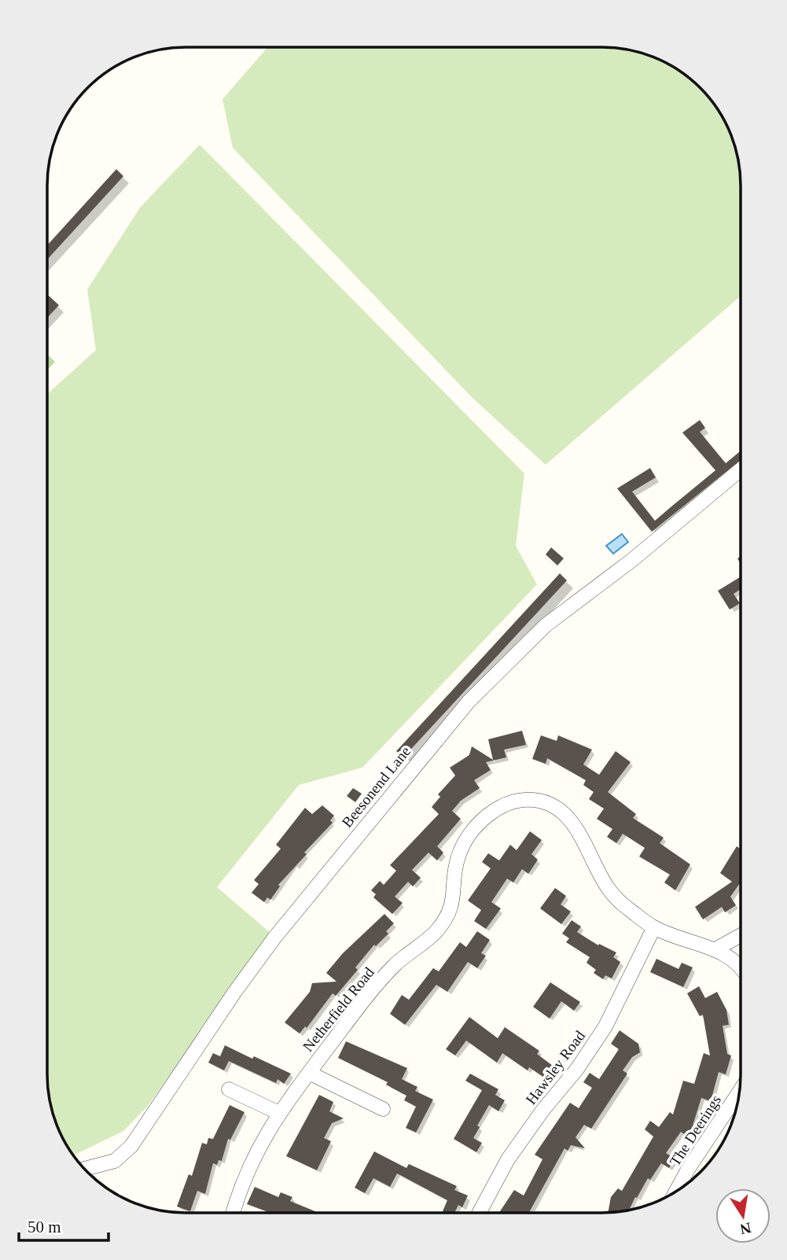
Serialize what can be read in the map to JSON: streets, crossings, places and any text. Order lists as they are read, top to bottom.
{
  "streets": {
    "street": [
      "Beesonend Lane",
      "Netherfield Road",
      "Hawsley Road",
      "The Deerings"
    ]
  },
  "crossings": [
    ["Netherfield Road", "Hawsley Road"]
  ],
  "scale_bar": "50 m",
  "north": "bottom"
}
